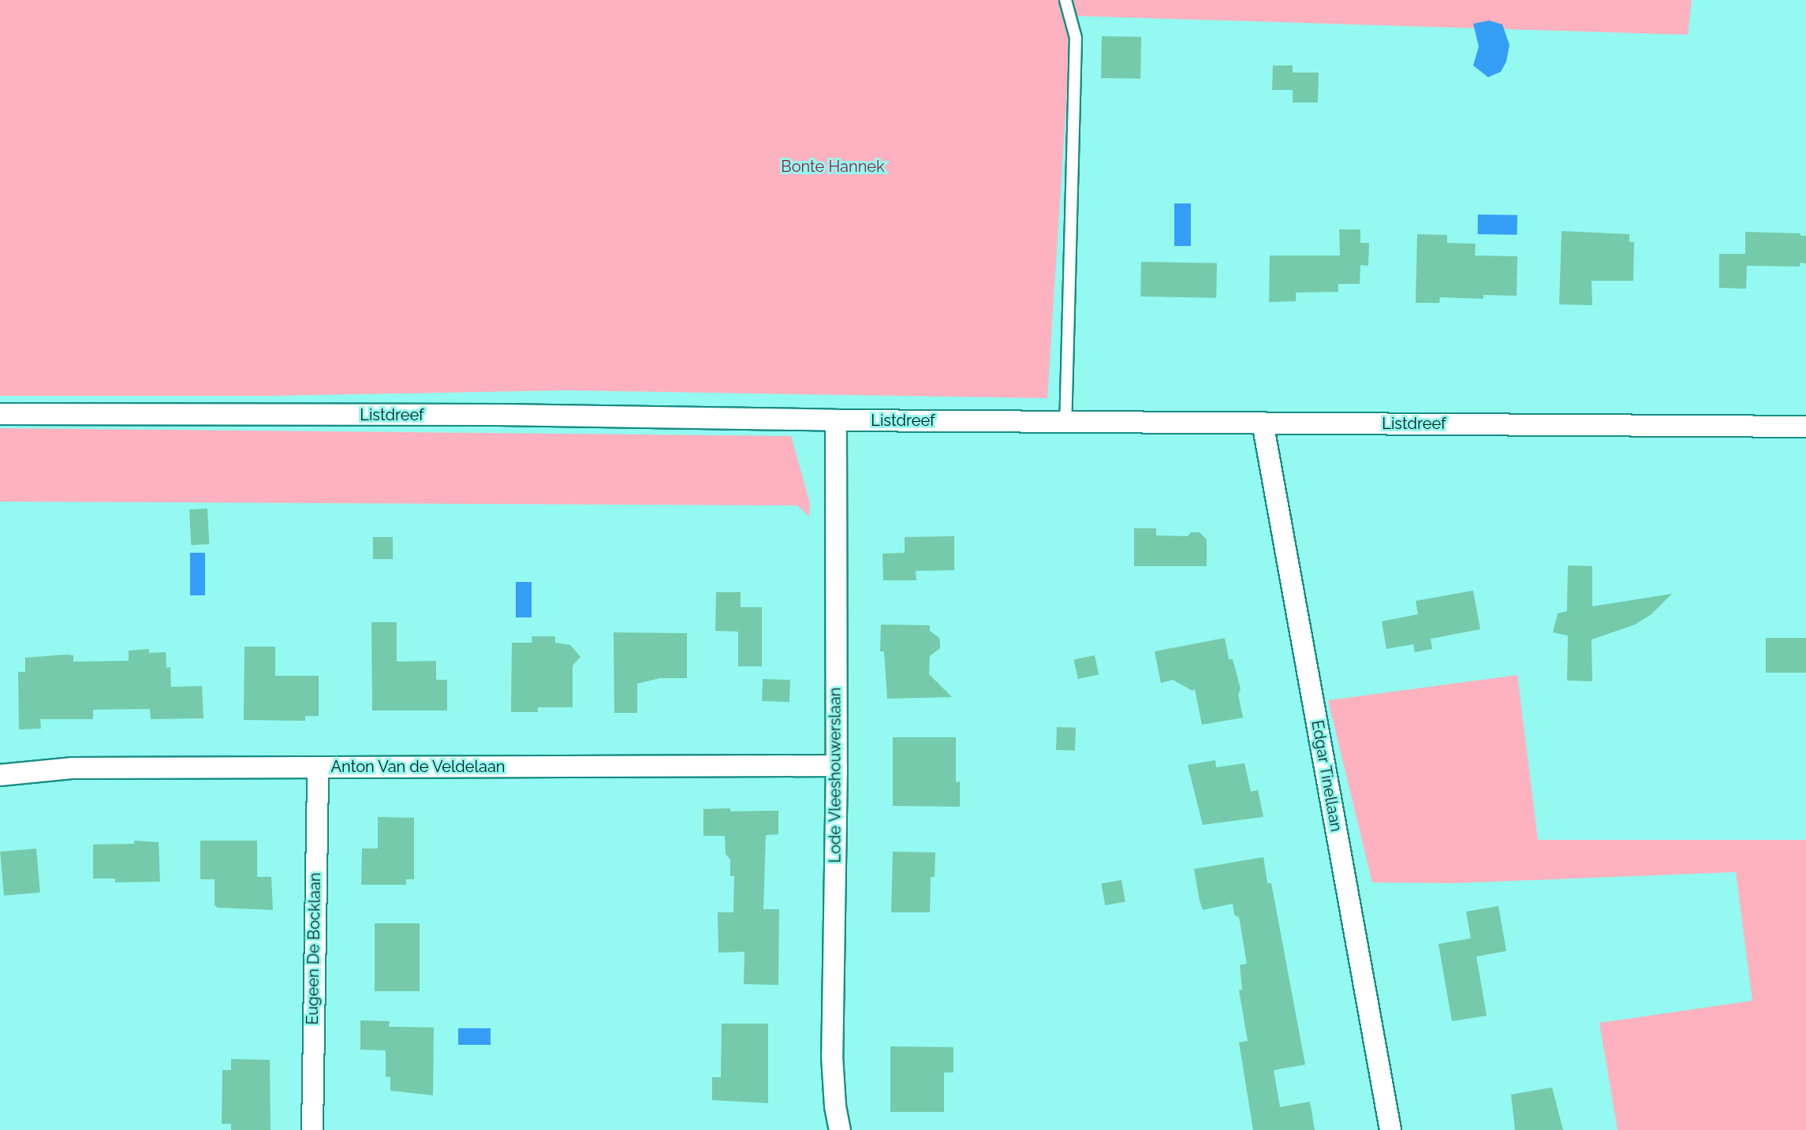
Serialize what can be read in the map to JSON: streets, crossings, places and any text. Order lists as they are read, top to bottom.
{
  "streets": {
    "street": [
      "Listdreef",
      "Anton Van de Veldelaan",
      "Lode Vleeshouwerslaan",
      "Edgar Tinellaan",
      "Eugeen De Bocklaan"
    ]
  },
  "crossings": [
    ["Listdreef", "Lode Vleeshouwerslaan"],
    ["Listdreef", "Edgar Tinellaan"],
    ["Anton Van de Veldelaan", "Lode Vleeshouwerslaan"],
    ["Anton Van de Veldelaan", "Eugeen De Bocklaan"]
  ],
  "parks": ["Bonte Hannek"]
}
